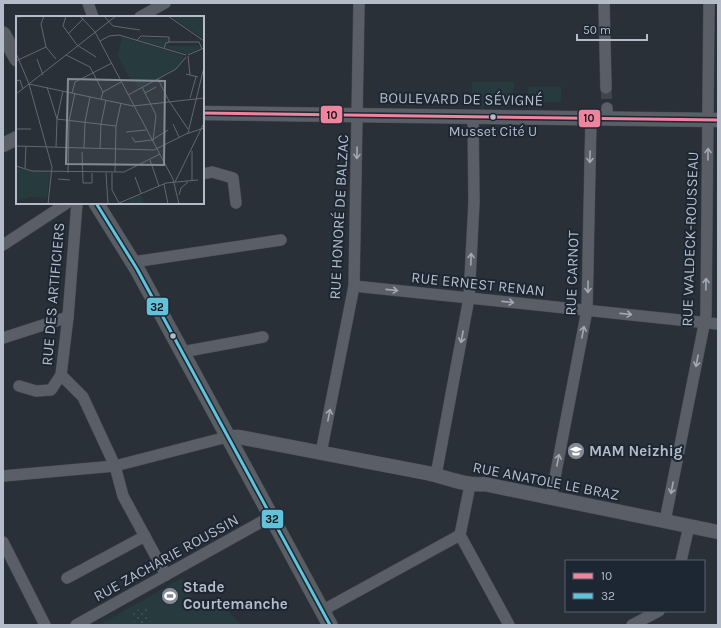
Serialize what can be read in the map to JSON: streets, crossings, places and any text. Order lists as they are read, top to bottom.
{
  "streets": {
    "street": [
      "BOULEVARD DE SÉVIGNÉ",
      "RUE HONORÉ DE BALZAC",
      "RUE WALDECK-ROUSSEAU",
      "RUE CARNOT",
      "RUE ERNEST RENAN",
      "RUE DES ARTIFICIERS",
      "RUE ANATOLE LE BRAZ",
      "RUE ZACHARIE ROUSSIN"
    ]
  },
  "crossings": [
    ["BOULEVARD DE SÉVIGNÉ", "RUE HONORÉ DE BALZAC"],
    ["BOULEVARD DE SÉVIGNÉ", "RUE WALDECK-ROUSSEAU"],
    ["BOULEVARD DE SÉVIGNÉ", "RUE CARNOT"],
    ["RUE HONORÉ DE BALZAC", "RUE ERNEST RENAN"],
    ["RUE HONORÉ DE BALZAC", "RUE ANATOLE LE BRAZ"],
    ["RUE WALDECK-ROUSSEAU", "RUE ERNEST RENAN"],
    ["RUE WALDECK-ROUSSEAU", "RUE ANATOLE LE BRAZ"],
    ["RUE CARNOT", "RUE ERNEST RENAN"],
    ["RUE CARNOT", "RUE ANATOLE LE BRAZ"],
    ["RUE DES ARTIFICIERS", "RUE ZACHARIE ROUSSIN"]
  ],
  "one_way": ["RUE ERNEST RENAN"],
  "places": {
    "other": ["Musset Cité U"],
    "school or university": ["MAM Neizhig"],
    "sports": ["Stade Courtemanche"]
  },
  "lines": ["transit line 10", "transit line 32"],
  "legend": ["10", "32"],
  "scale_bar": "50 m"
}
